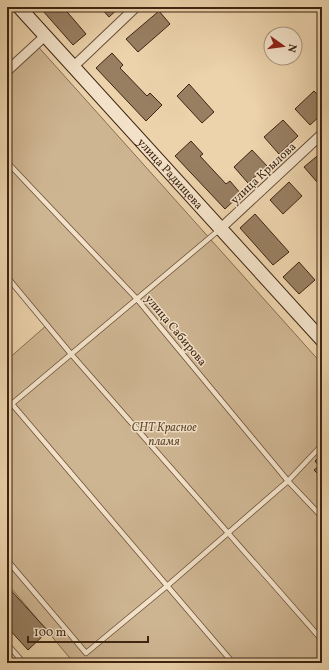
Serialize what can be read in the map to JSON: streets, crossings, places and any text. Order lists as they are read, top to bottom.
{
  "streets": {
    "street": ["улица Радищева", "улица Крылова"],
    "lane": ["улица Сабирова"]
  },
  "crossings": [
    ["улица Радищева", "улица Крылова"]
  ],
  "parks": ["СНТ Красное пламя"],
  "scale_bar": "100 m",
  "north": "right"
}
